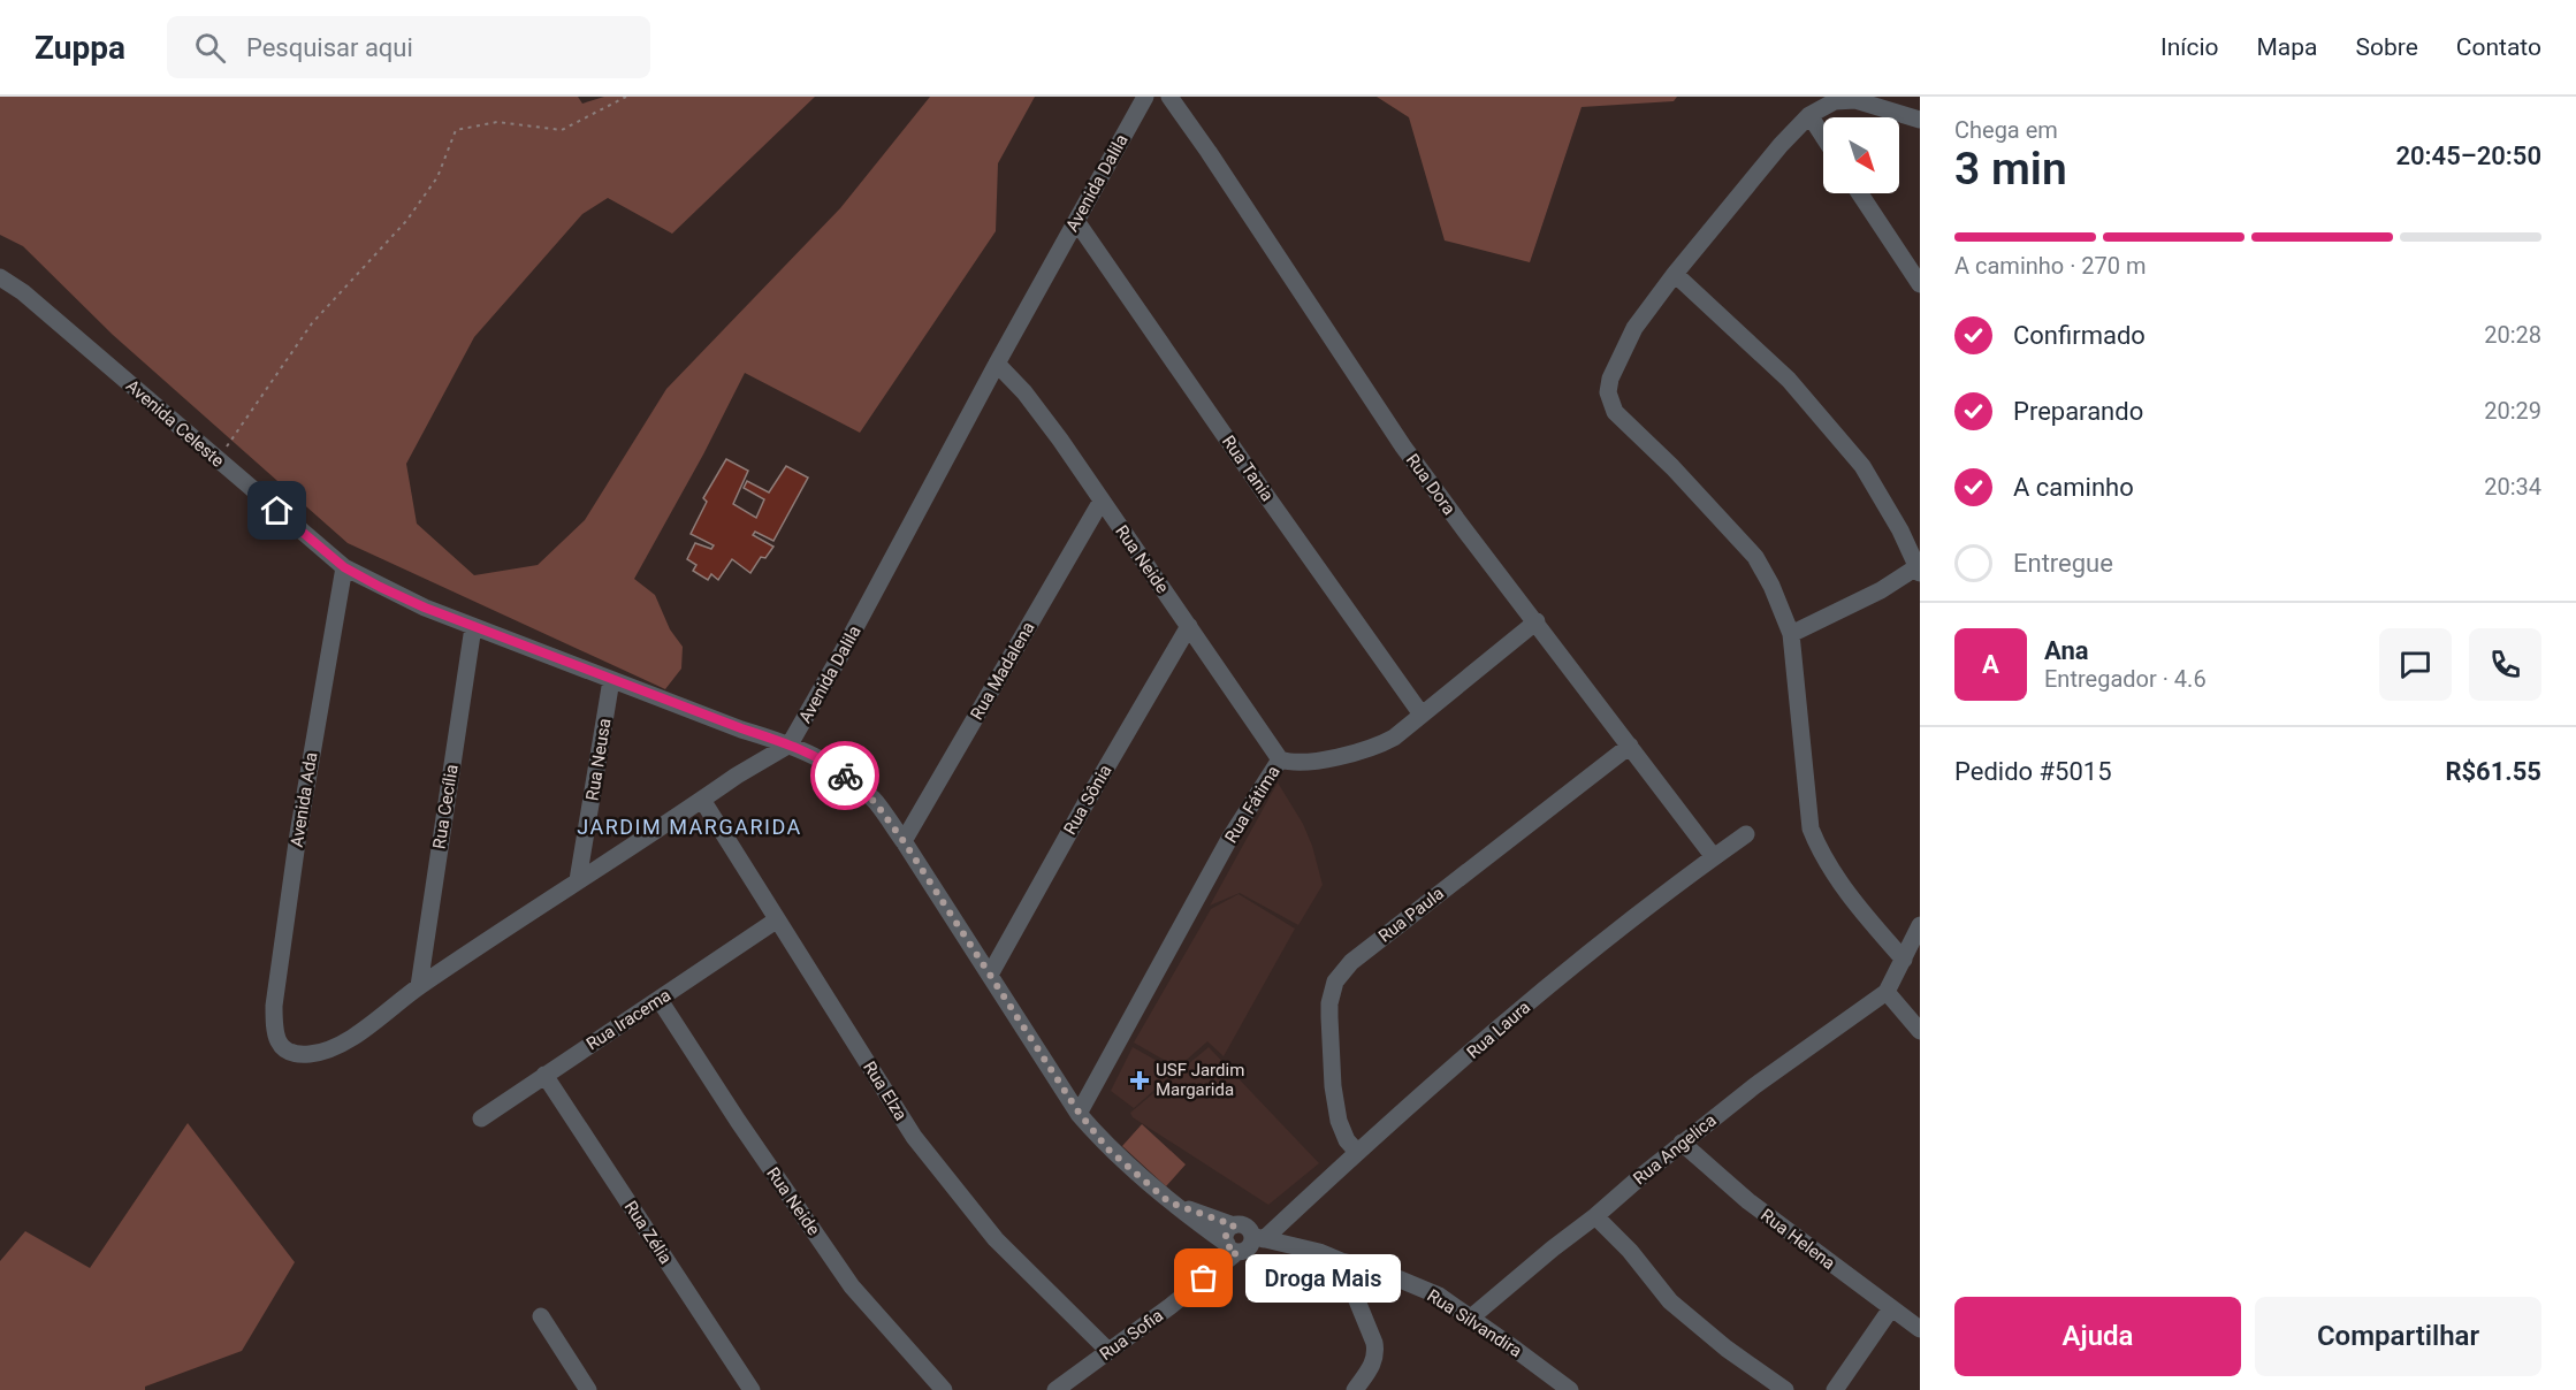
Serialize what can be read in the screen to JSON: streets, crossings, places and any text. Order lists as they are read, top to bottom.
{
  "streets": {
    "street": [
      "Avenida Dalila",
      "Avenida Celeste",
      "Rua Tania",
      "Rua Dora",
      "Rua Neide",
      "Rua Madalena",
      "Rua Neusa",
      "Avenida Ada",
      "Rua Sônia",
      "Rua Fátima",
      "Rua Cecília",
      "Rua Paula",
      "Rua Iracema",
      "Rua Laura",
      "Rua Elza",
      "Rua Angelica",
      "Rua Zélia",
      "Rua Helena",
      "Rua Silvandira",
      "Rua Sofia"
    ]
  },
  "crossings": [
    ["Avenida Dalila", "Avenida Celeste"],
    ["Avenida Dalila", "Rua Tania"],
    ["Avenida Dalila", "Rua Neide"],
    ["Avenida Dalila", "Rua Neusa"],
    ["Avenida Dalila", "Avenida Ada"],
    ["Avenida Dalila", "Rua Cecília"],
    ["Avenida Dalila", "Rua Elza"],
    ["Avenida Celeste", "Rua Madalena"],
    ["Avenida Celeste", "Rua Neusa"],
    ["Avenida Celeste", "Avenida Ada"],
    ["Avenida Celeste", "Rua Sônia"],
    ["Avenida Celeste", "Rua Fátima"],
    ["Avenida Celeste", "Rua Cecília"],
    ["Avenida Celeste", "Rua Laura"],
    ["Avenida Celeste", "Rua Silvandira"],
    ["Avenida Celeste", "Rua Sofia"],
    ["Rua Tania", "Rua Fátima"],
    ["Rua Dora", "Rua Fátima"],
    ["Rua Dora", "Rua Paula"],
    ["Rua Dora", "Rua Laura"],
    ["Rua Neide", "Rua Madalena"],
    ["Rua Neide", "Rua Sônia"],
    ["Rua Neide", "Rua Fátima"],
    ["Rua Neide", "Rua Iracema"],
    ["Rua Paula", "Rua Laura"],
    ["Rua Iracema", "Rua Elza"],
    ["Rua Iracema", "Rua Zélia"],
    ["Rua Laura", "Rua Silvandira"],
    ["Rua Laura", "Rua Sofia"],
    ["Rua Elza", "Rua Sofia"],
    ["Rua Angelica", "Rua Helena"],
    ["Rua Angelica", "Rua Silvandira"],
    ["Rua Silvandira", "Rua Sofia"]
  ],
  "districts": ["JARDIM MARGARIDA"],
  "places": {
    "health": ["USF Jardim Margarida"],
    "other": ["Droga Mais"]
  },
  "north": "bottom right",
  "page": {
    "header": "Zuppa",
    "search": "Pesquisar aqui",
    "nav": [
      "Início",
      "Mapa",
      "Sobre",
      "Contato"
    ],
    "heading": ["3 min", "Chega em", "20:45–20:50"],
    "panel": [
      "Ana",
      "Entregador · 4.6",
      "Pedido #5015",
      "R$61.55"
    ],
    "bar": "A caminho · 270 m",
    "list": [
      ["Confirmado", "20:28"],
      ["Preparando", "20:29"],
      ["A caminho", "20:34"],
      "Entregue"
    ],
    "round": "A",
    "bubble": "Droga Mais",
    "buttons": ["Ajuda", "Compartilhar"]
  }
}
